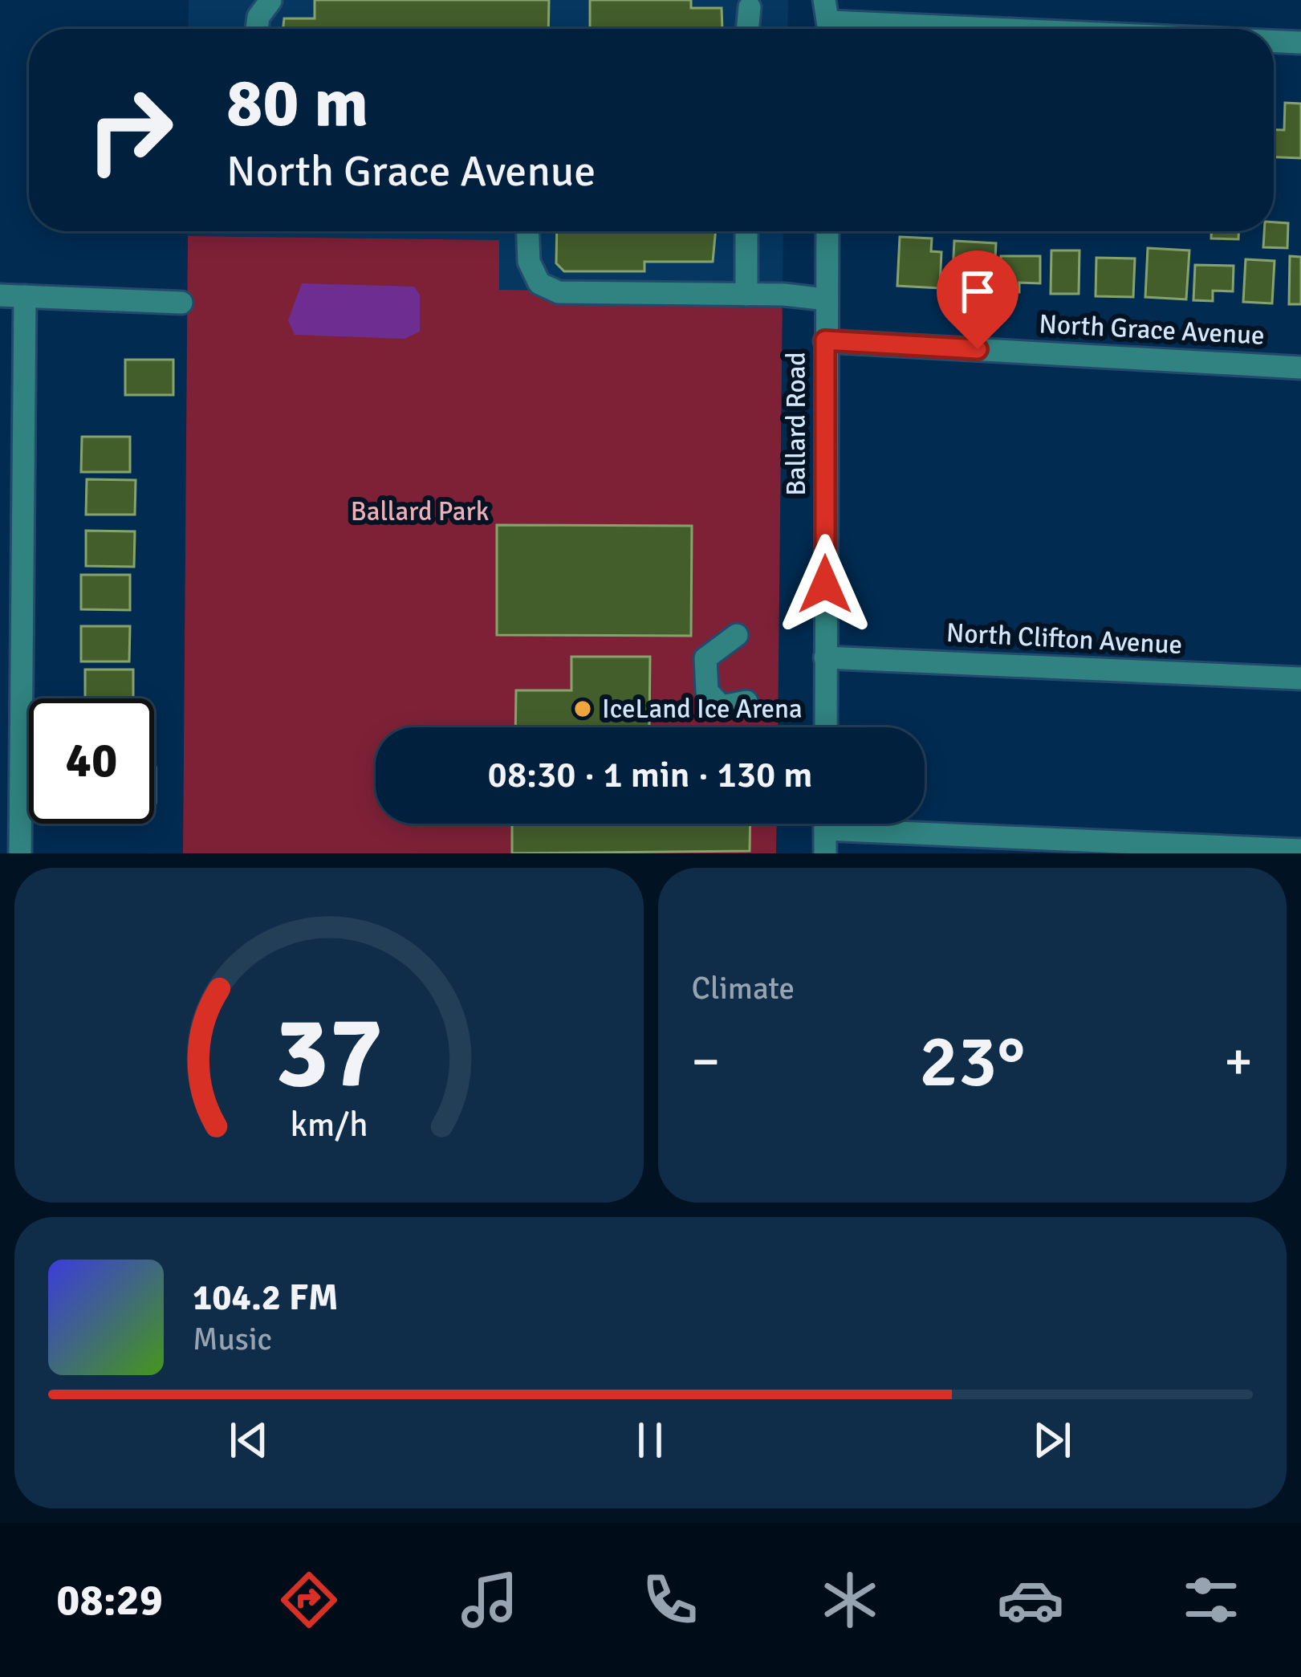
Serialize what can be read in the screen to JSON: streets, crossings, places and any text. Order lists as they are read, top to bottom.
{
  "streets": {
    "street": ["North Grace Avenue", "Ballard Road", "North Clifton Avenue"]
  },
  "crossings": [
    ["North Grace Avenue", "Ballard Road"],
    ["Ballard Road", "North Clifton Avenue"]
  ],
  "parks": ["Ballard Park"],
  "places": ["IceLand Ice Arena"],
  "page": {
    "turn": ["80 m", "North Grace Avenue"],
    "limit": "40",
    "trip": "08:30 · 1 min · 130 m",
    "tile": "Climate",
    "heat": ["−", "23°", "+"],
    "song": ["104.2 FM", "Music"],
    "tabs": "08:29",
    "gauge": ["37", "km/h"]
  }
}
